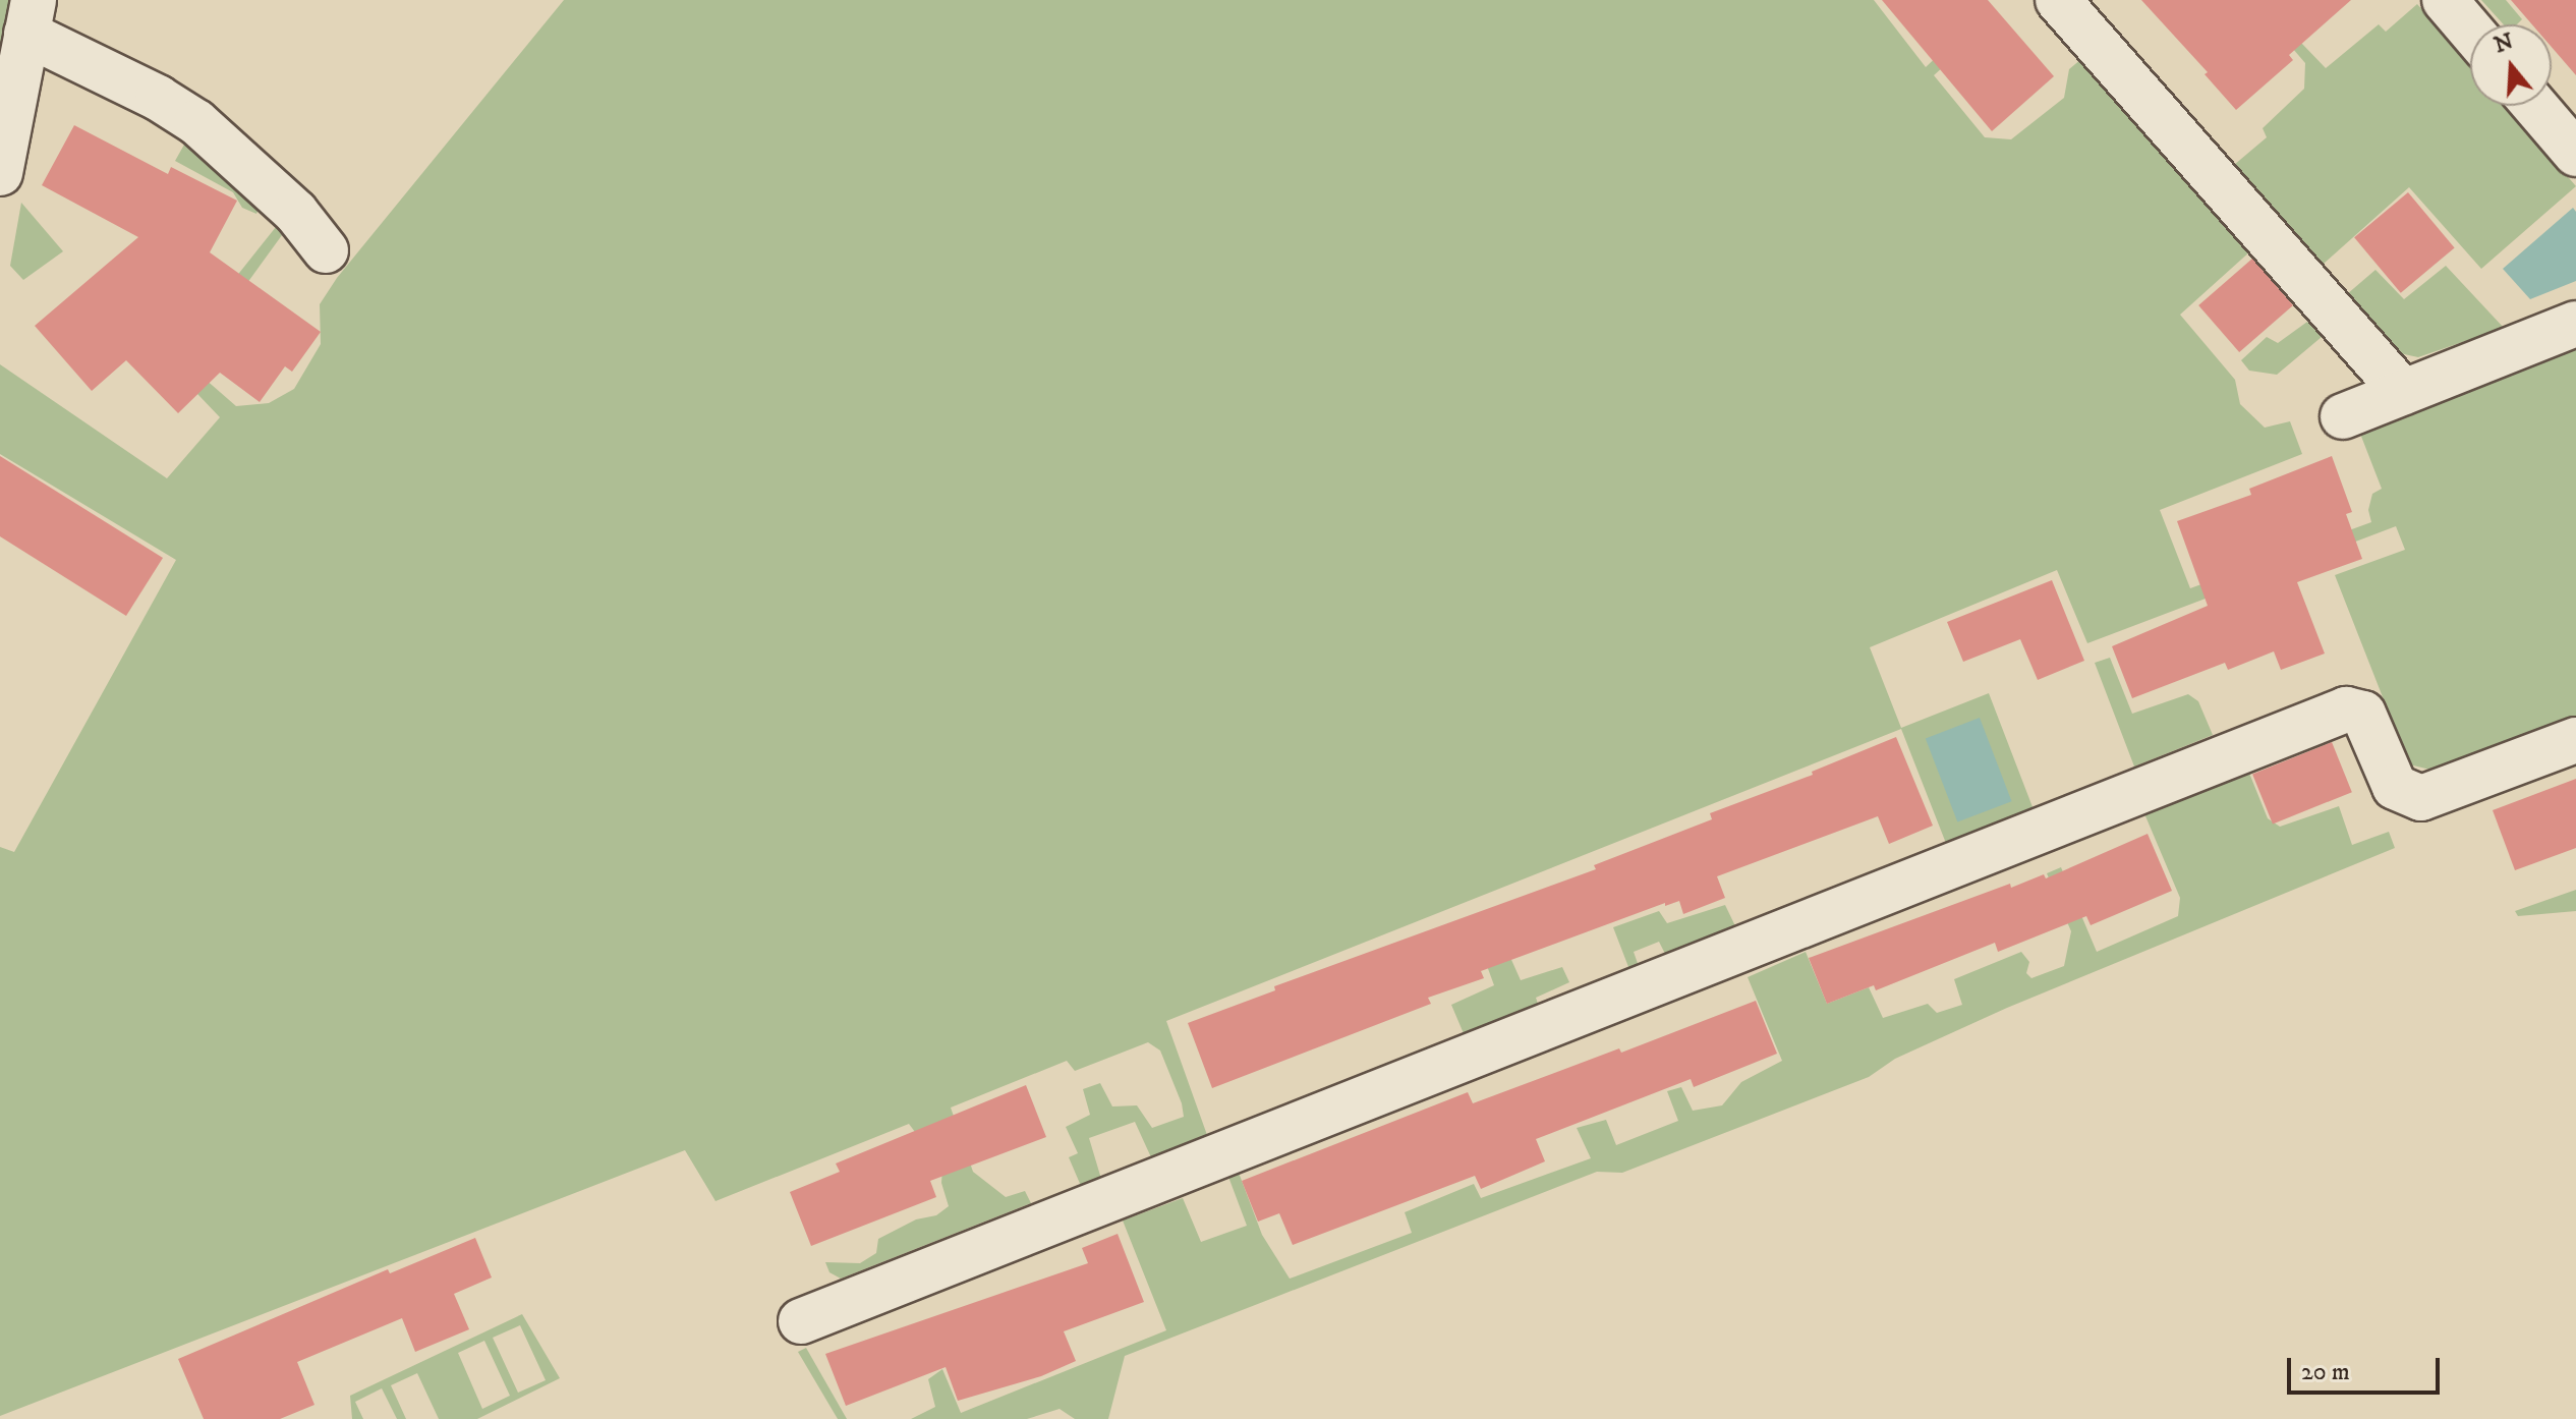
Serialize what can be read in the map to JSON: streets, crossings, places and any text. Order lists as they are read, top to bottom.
{
  "scale_bar": "20 m",
  "north": "top"
}
